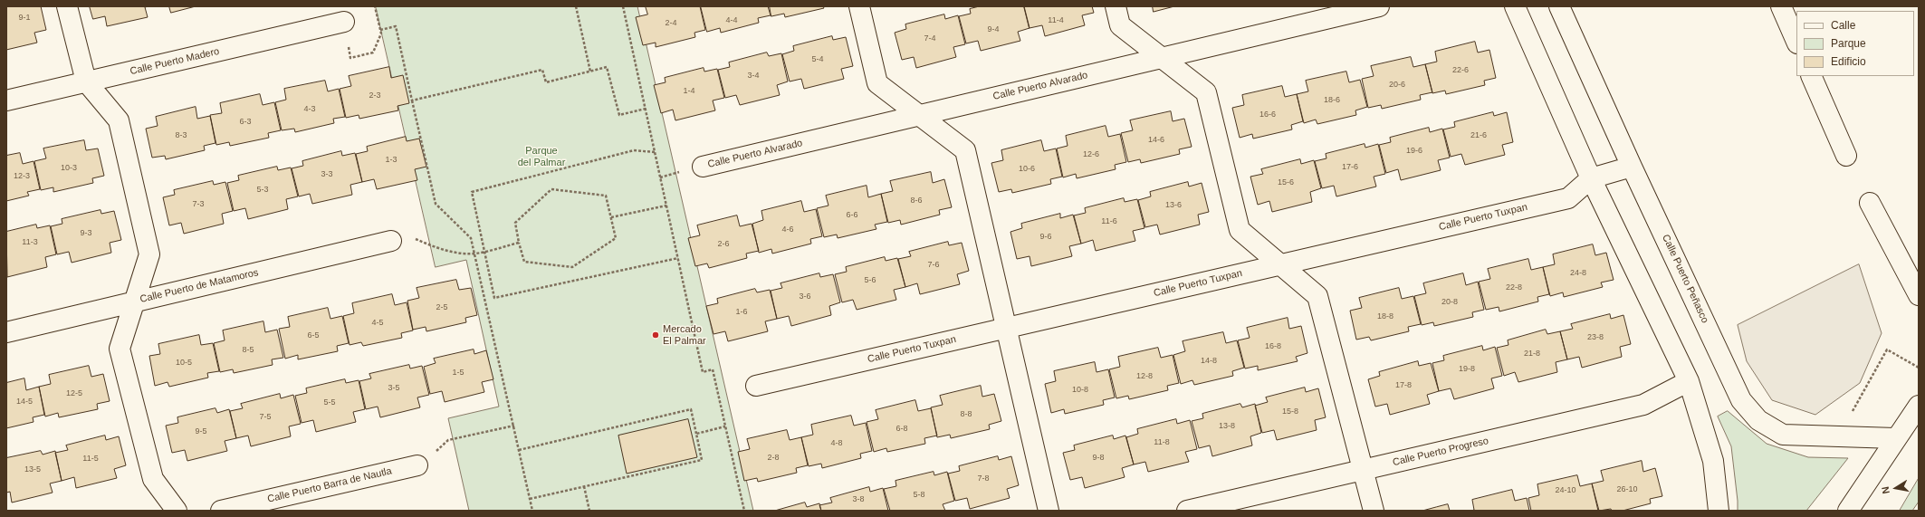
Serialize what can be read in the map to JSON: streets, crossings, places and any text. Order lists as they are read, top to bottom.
{
  "streets": {
    "street": [
      "Calle Puerto Madero",
      "Calle Puerto Alvarado",
      "Calle Puerto Tuxpan",
      "Calle Puerto Peñasco",
      "Calle Puerto de Matamoros",
      "Calle Puerto Progreso",
      "Calle Puerto Barra de Nautla"
    ]
  },
  "crossings": [
    ["Calle Puerto Tuxpan", "Calle Puerto Peñasco"]
  ],
  "parks": ["Parque del Palmar"],
  "places": ["Mercado El Palmar"],
  "house_numbers": [
    "9-1",
    "4-4",
    "11-4",
    "2-4",
    "9-4",
    "7-4",
    "5-4",
    "22-6",
    "3-4",
    "20-6",
    "1-4",
    "2-3",
    "18-6",
    "4-3",
    "16-6",
    "6-3",
    "8-3",
    "21-6",
    "14-6",
    "19-6",
    "12-6",
    "1-3",
    "17-6",
    "10-3",
    "10-6",
    "3-3",
    "12-3",
    "15-6",
    "5-3",
    "8-6",
    "7-3",
    "13-6",
    "6-6",
    "11-6",
    "4-6",
    "9-3",
    "9-6",
    "11-3",
    "2-6",
    "7-6",
    "24-8",
    "5-6",
    "22-8",
    "3-6",
    "20-8",
    "2-5",
    "1-6",
    "18-8",
    "4-5",
    "6-5",
    "23-8",
    "16-8",
    "8-5",
    "21-8",
    "14-8",
    "10-5",
    "19-8",
    "1-5",
    "12-8",
    "17-8",
    "3-5",
    "10-8",
    "12-5",
    "14-5",
    "5-5",
    "15-8",
    "8-8",
    "7-5",
    "13-8",
    "6-8",
    "9-5",
    "11-8",
    "4-8",
    "2-8",
    "9-8",
    "11-5",
    "13-5",
    "7-8",
    "26-10",
    "24-10",
    "5-8",
    "3-8"
  ],
  "legend": ["Calle", "Parque", "Edificio"],
  "north": "left"
}
